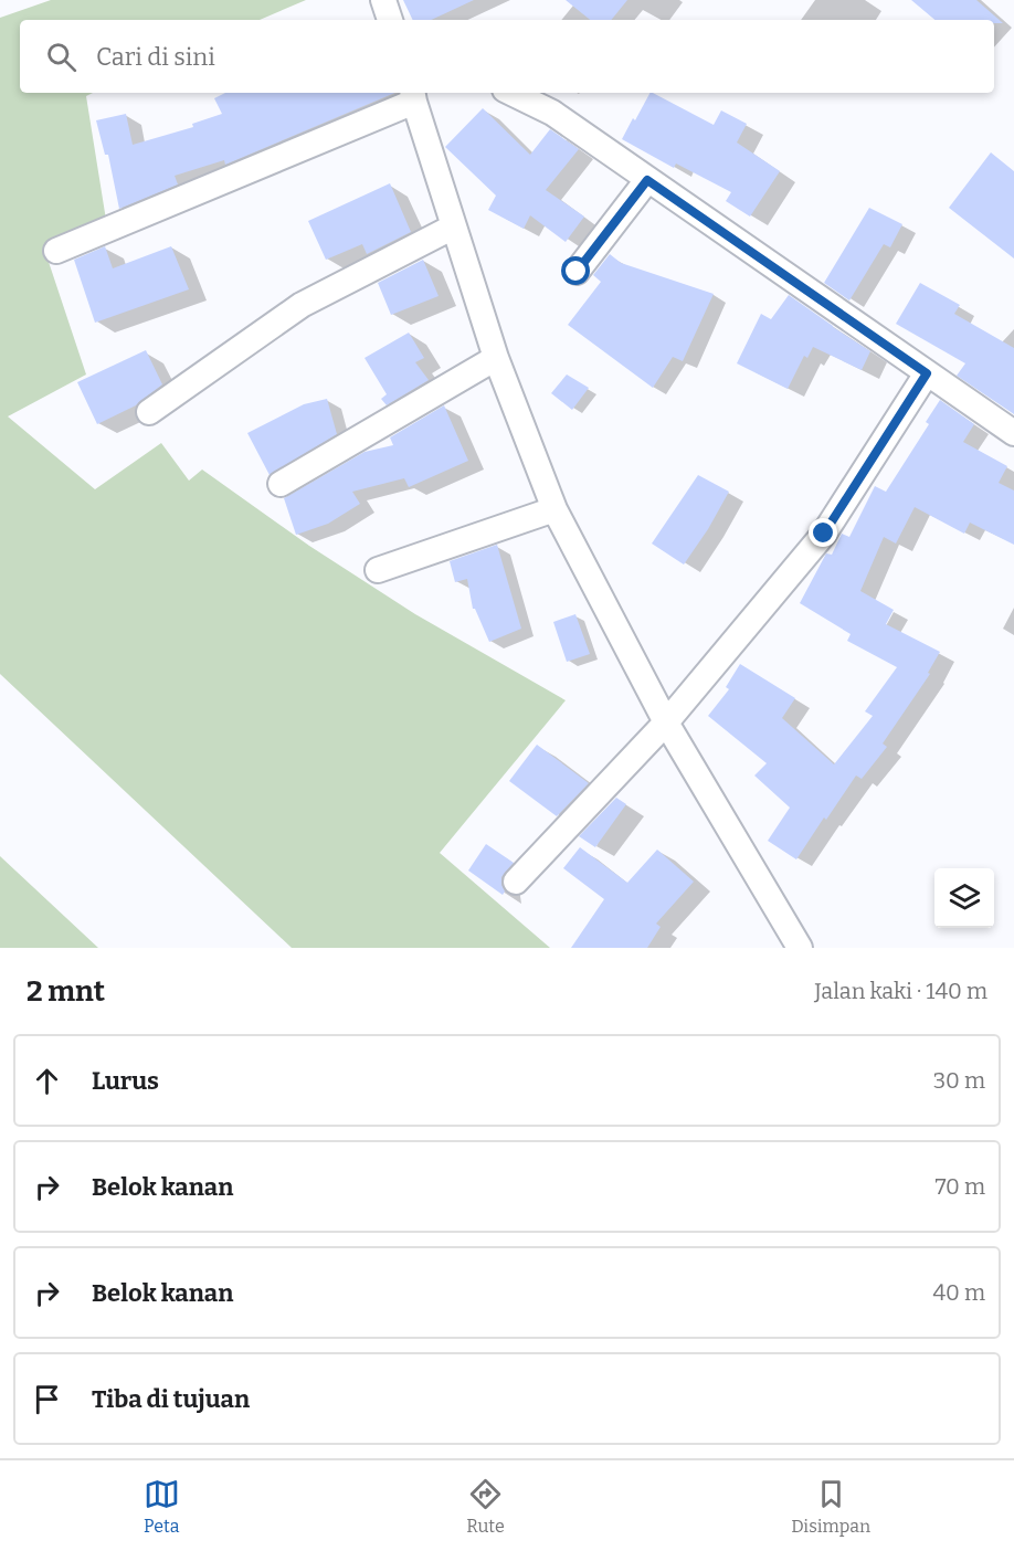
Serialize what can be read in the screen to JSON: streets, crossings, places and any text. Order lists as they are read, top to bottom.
{
  "page": {
    "search": "Cari di sini",
    "heading": ["2 mnt", "Jalan kaki · 140 m"],
    "list": [
      ["Lurus", "30 m"],
      ["Belok kanan", "70 m"],
      ["Belok kanan", "40 m"],
      "Tiba di tujuan"
    ],
    "nav": ["Peta", "Rute", "Disimpan"]
  }
}
